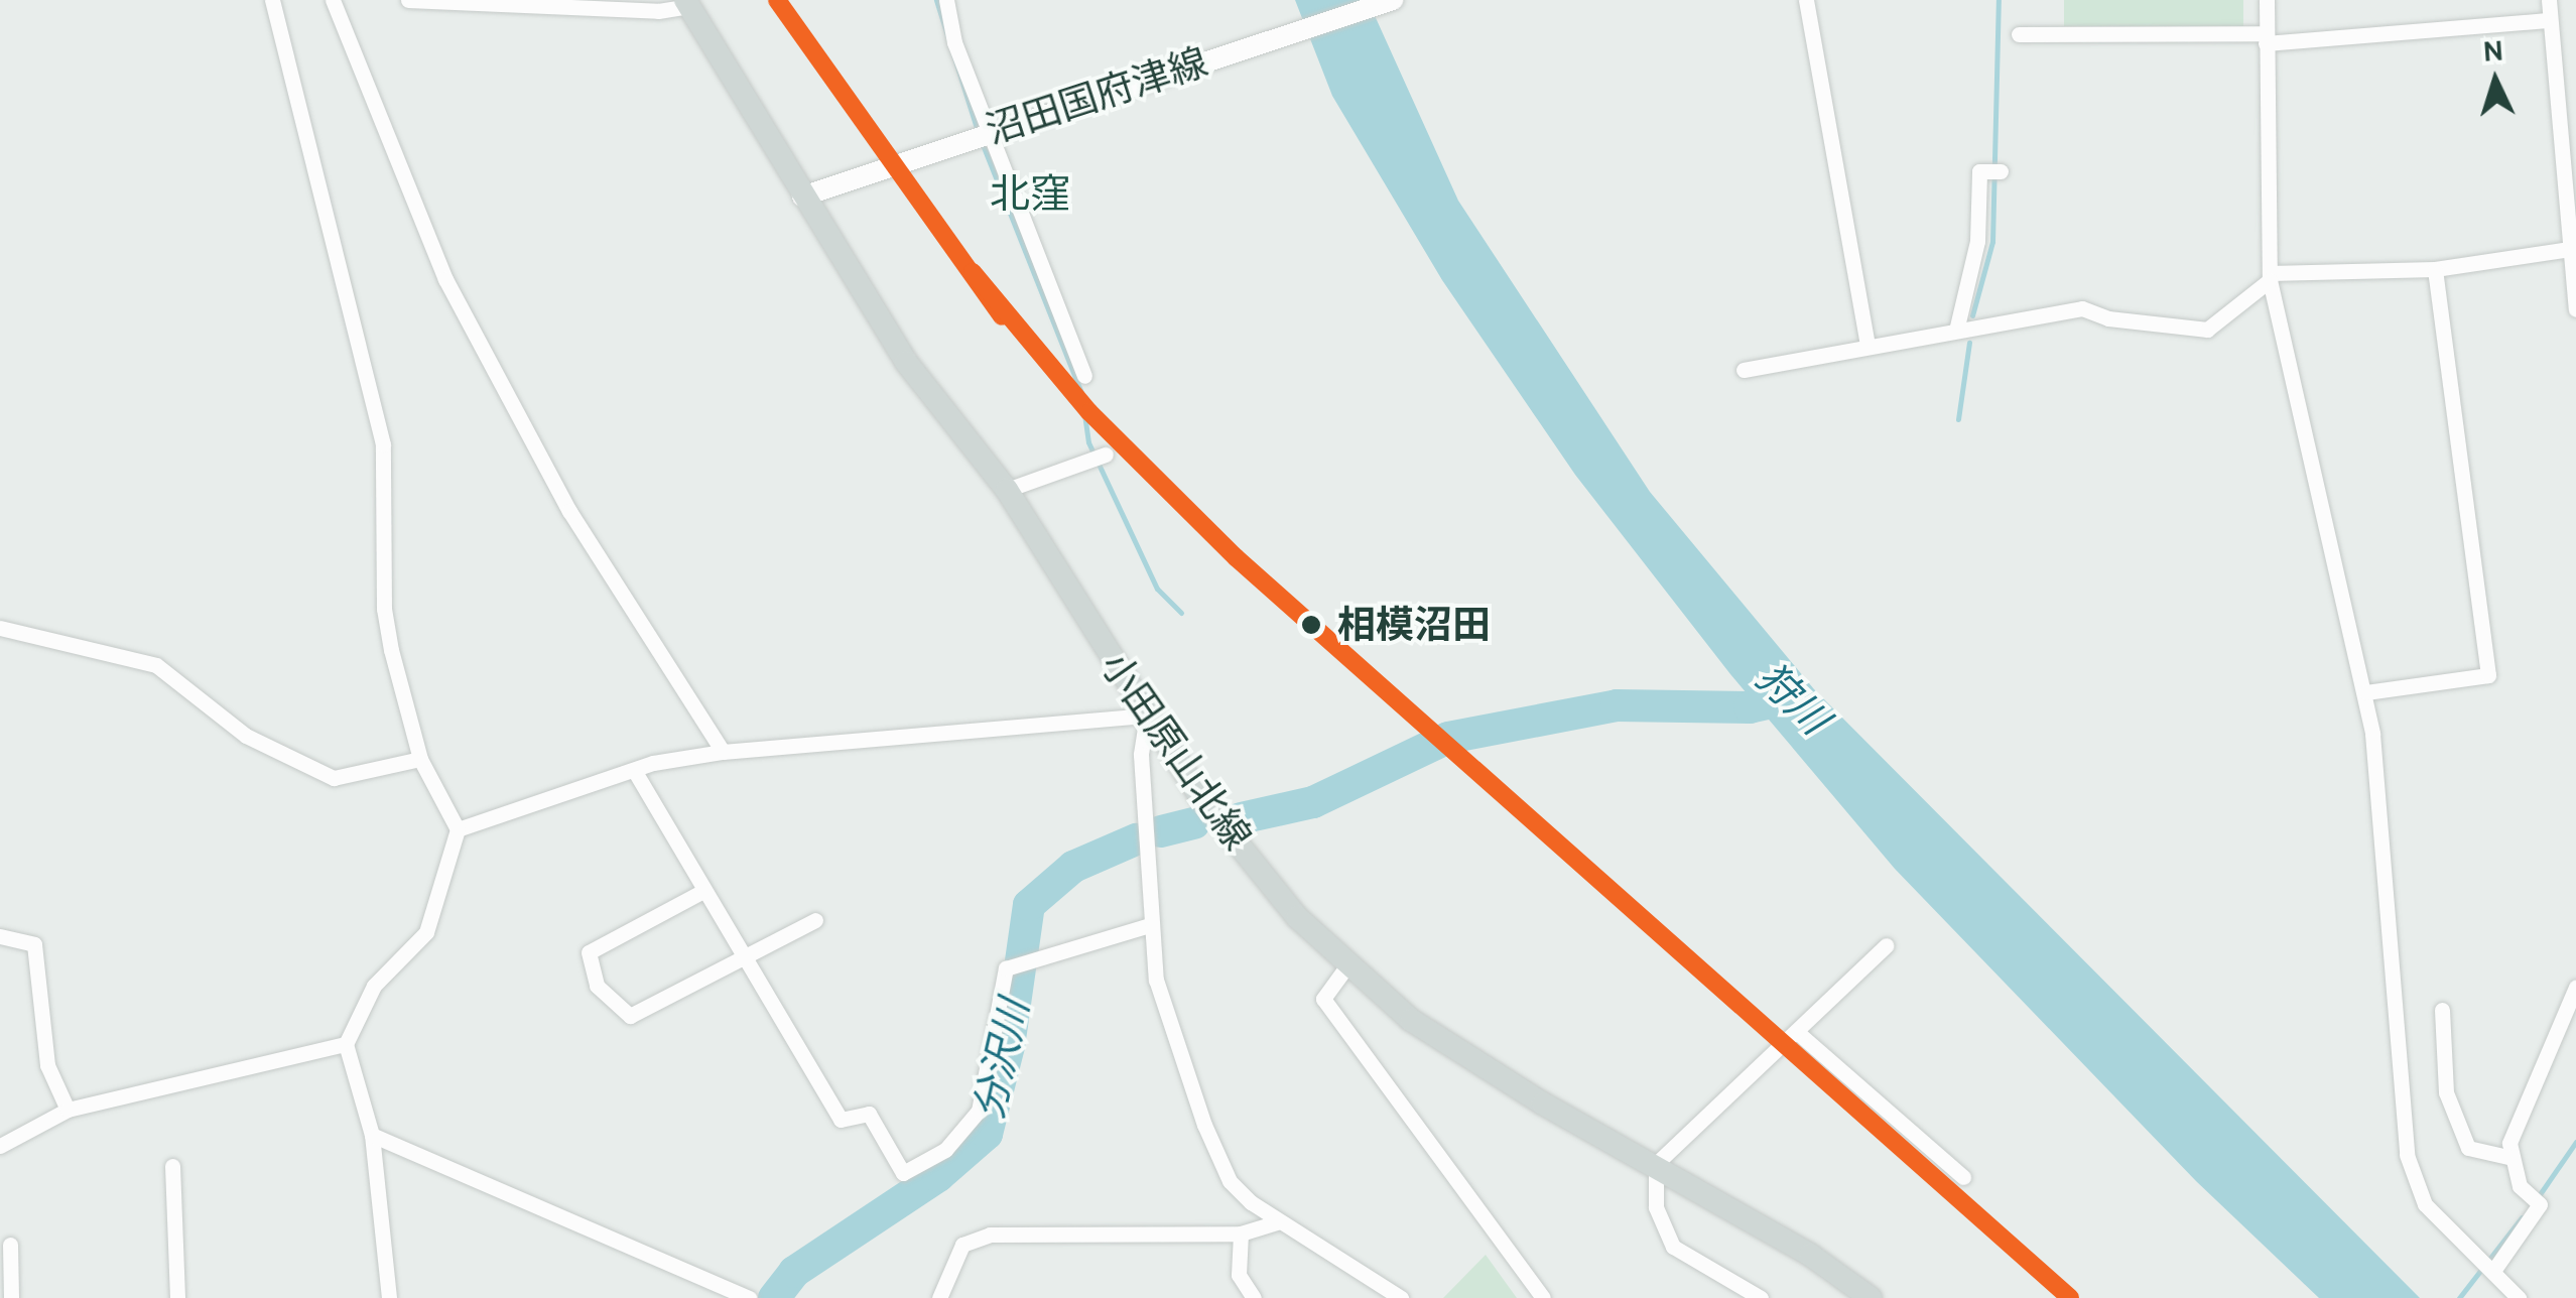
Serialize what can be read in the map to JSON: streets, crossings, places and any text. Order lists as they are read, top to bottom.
{
  "streets": {
    "main road": ["沼田国府津線", "小田原山北線"]
  },
  "crossings": [
    ["沼田国府津線", "小田原山北線"]
  ],
  "districts": ["北窪"],
  "water": ["狩川", "分沢川"],
  "places": ["相模沼田"],
  "north": "top"
}
